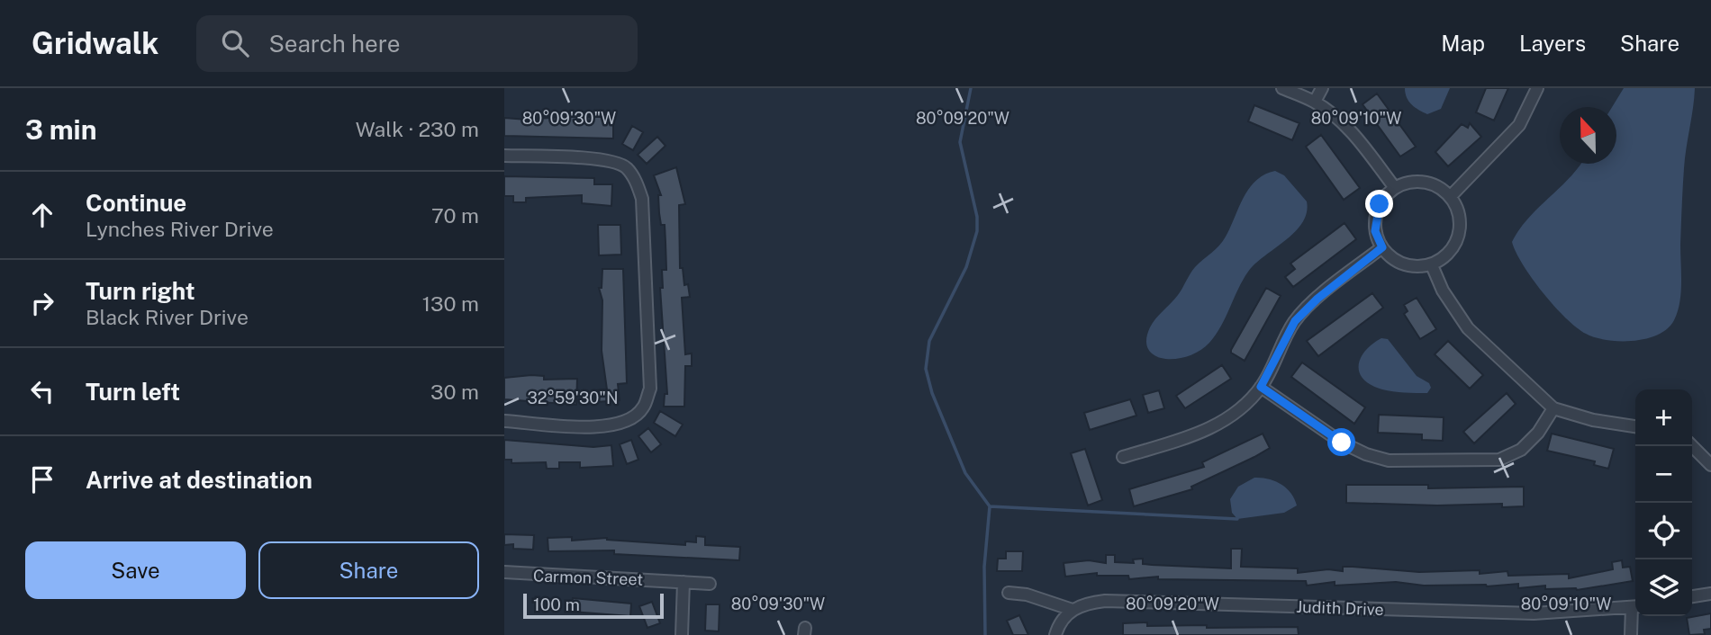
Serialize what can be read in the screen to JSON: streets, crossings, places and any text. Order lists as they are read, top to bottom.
{
  "streets": {
    "street": ["Carmon Street", "Judith Drive"]
  },
  "scale_bar": "100 m",
  "north": "top",
  "page": {
    "header": "Gridwalk",
    "search": "Search here",
    "nav": ["Map", "Layers", "Share"],
    "heading": ["3 min", "Walk · 230 m"],
    "list": [
      ["Continue", "Lynches River Drive", "70 m"],
      ["Turn right", "Black River Drive", "130 m"],
      ["Turn left", "30 m"],
      "Arrive at destination"
    ],
    "map_buttons": ["+", "−"],
    "buttons": ["Save", "Share"],
    "scale": "100 m"
  },
  "coordinates": [
    "80°09'30\"W",
    "80°09'20\"W",
    "80°09'10\"W",
    "32°59'30\"N"
  ]
}
